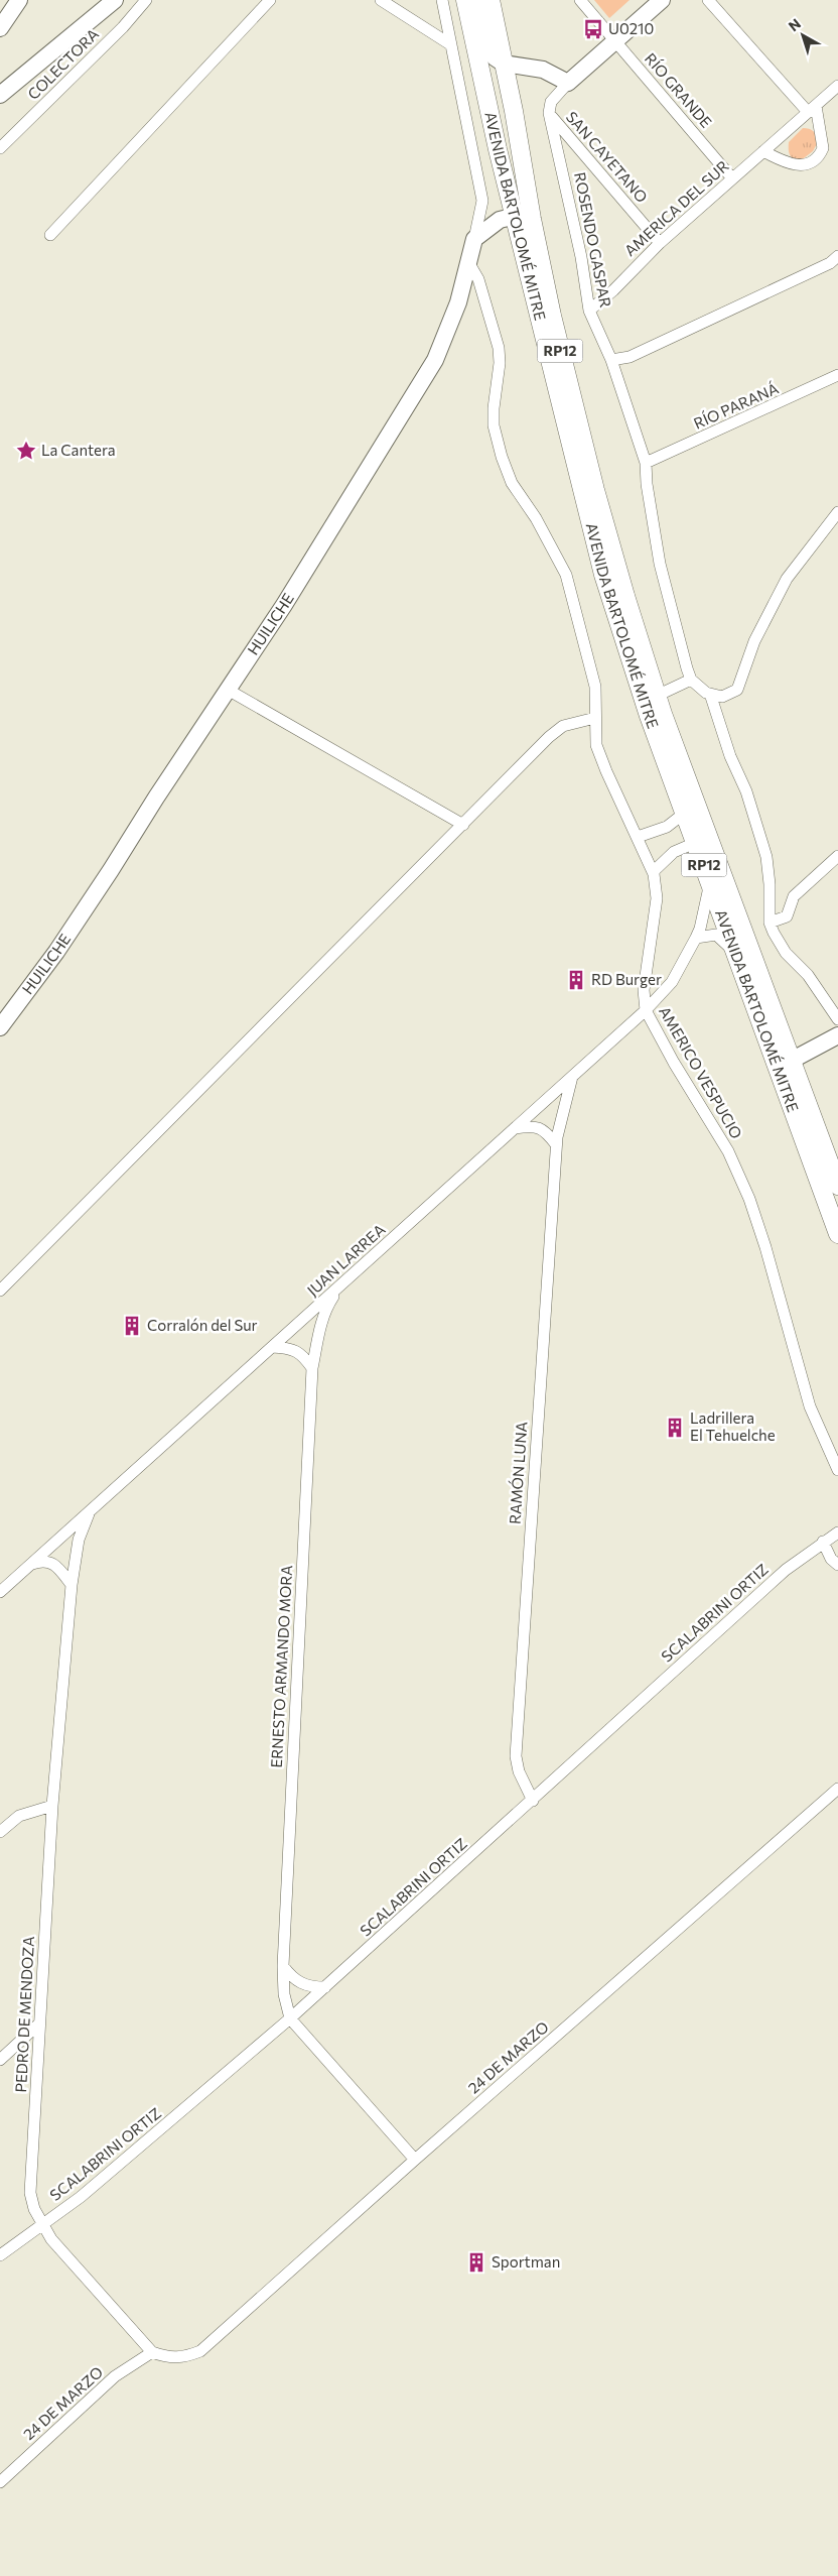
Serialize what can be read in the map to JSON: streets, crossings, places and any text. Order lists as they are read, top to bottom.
{
  "streets": {
    "main road": ["AVENIDA BARTOLOMÉ MITRE", "RP12"],
    "street": [
      "COLECTORA",
      "RÍO GRANDE",
      "SAN CAYETANO",
      "AMERICA DEL SUR",
      "ROSENDO GASPAR",
      "RÍO PARANÁ",
      "HUILICHE",
      "AMERICO VESPUCIO",
      "JUAN LARREA",
      "RAMÓN LUNA",
      "SCALABRINI ORTIZ",
      "ERNESTO ARMANDO MORA",
      "PEDRO DE MENDOZA",
      "24 DE MARZO"
    ]
  },
  "crossings": [
    ["RÍO GRANDE", "AMERICA DEL SUR"],
    ["SAN CAYETANO", "AMERICA DEL SUR"],
    ["SAN CAYETANO", "ROSENDO GASPAR"],
    ["AMERICA DEL SUR", "ROSENDO GASPAR"],
    ["AVENIDA BARTOLOMÉ MITRE", "JUAN LARREA"],
    ["ROSENDO GASPAR", "RÍO PARANÁ"],
    ["HUILICHE", "AMERICO VESPUCIO"],
    ["AMERICO VESPUCIO", "JUAN LARREA"],
    ["JUAN LARREA", "RAMÓN LUNA"],
    ["JUAN LARREA", "ERNESTO ARMANDO MORA"],
    ["JUAN LARREA", "PEDRO DE MENDOZA"],
    ["RAMÓN LUNA", "SCALABRINI ORTIZ"],
    ["SCALABRINI ORTIZ", "ERNESTO ARMANDO MORA"],
    ["SCALABRINI ORTIZ", "PEDRO DE MENDOZA"],
    ["ERNESTO ARMANDO MORA", "24 DE MARZO"],
    ["PEDRO DE MENDOZA", "24 DE MARZO"]
  ],
  "places": {
    "bus stop": ["U0210"],
    "place": ["La Cantera"],
    "building": [
      "RD Burger",
      "Corralón del Sur",
      "Ladrillera El Tehuelche",
      "Sportman"
    ]
  },
  "north": "top left"
}
